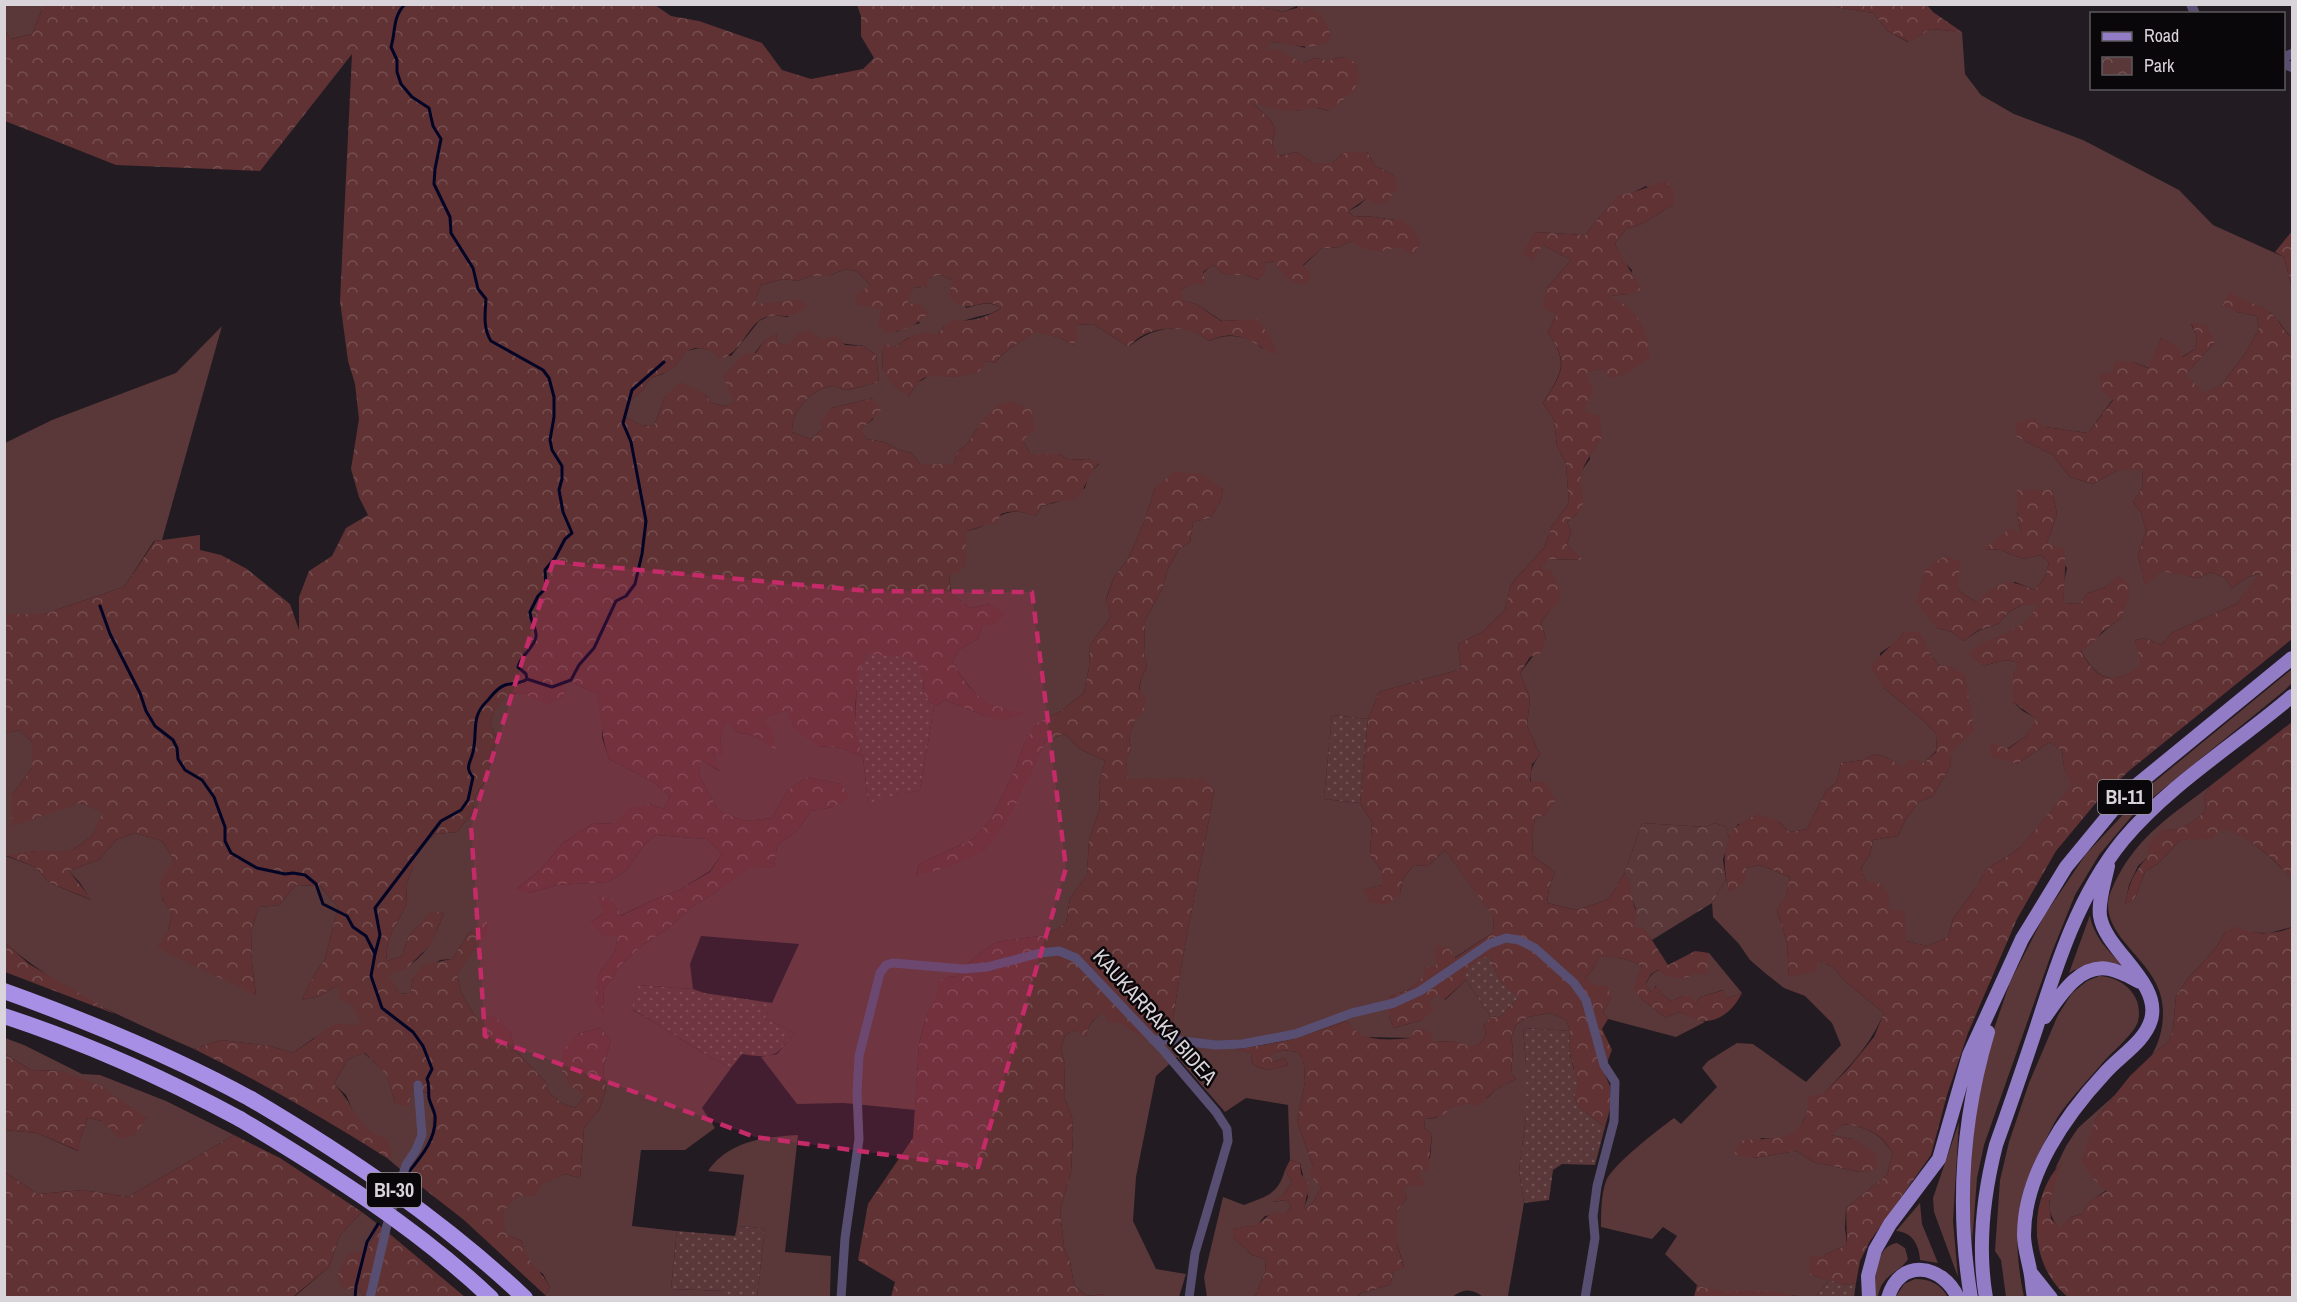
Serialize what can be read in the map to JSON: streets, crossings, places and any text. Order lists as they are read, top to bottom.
{
  "streets": {
    "highway": ["BI-30"],
    "main road": ["BI-11"],
    "street": ["KAUKARRAKA BIDEA"]
  },
  "legend": ["Road", "Park"]
}
